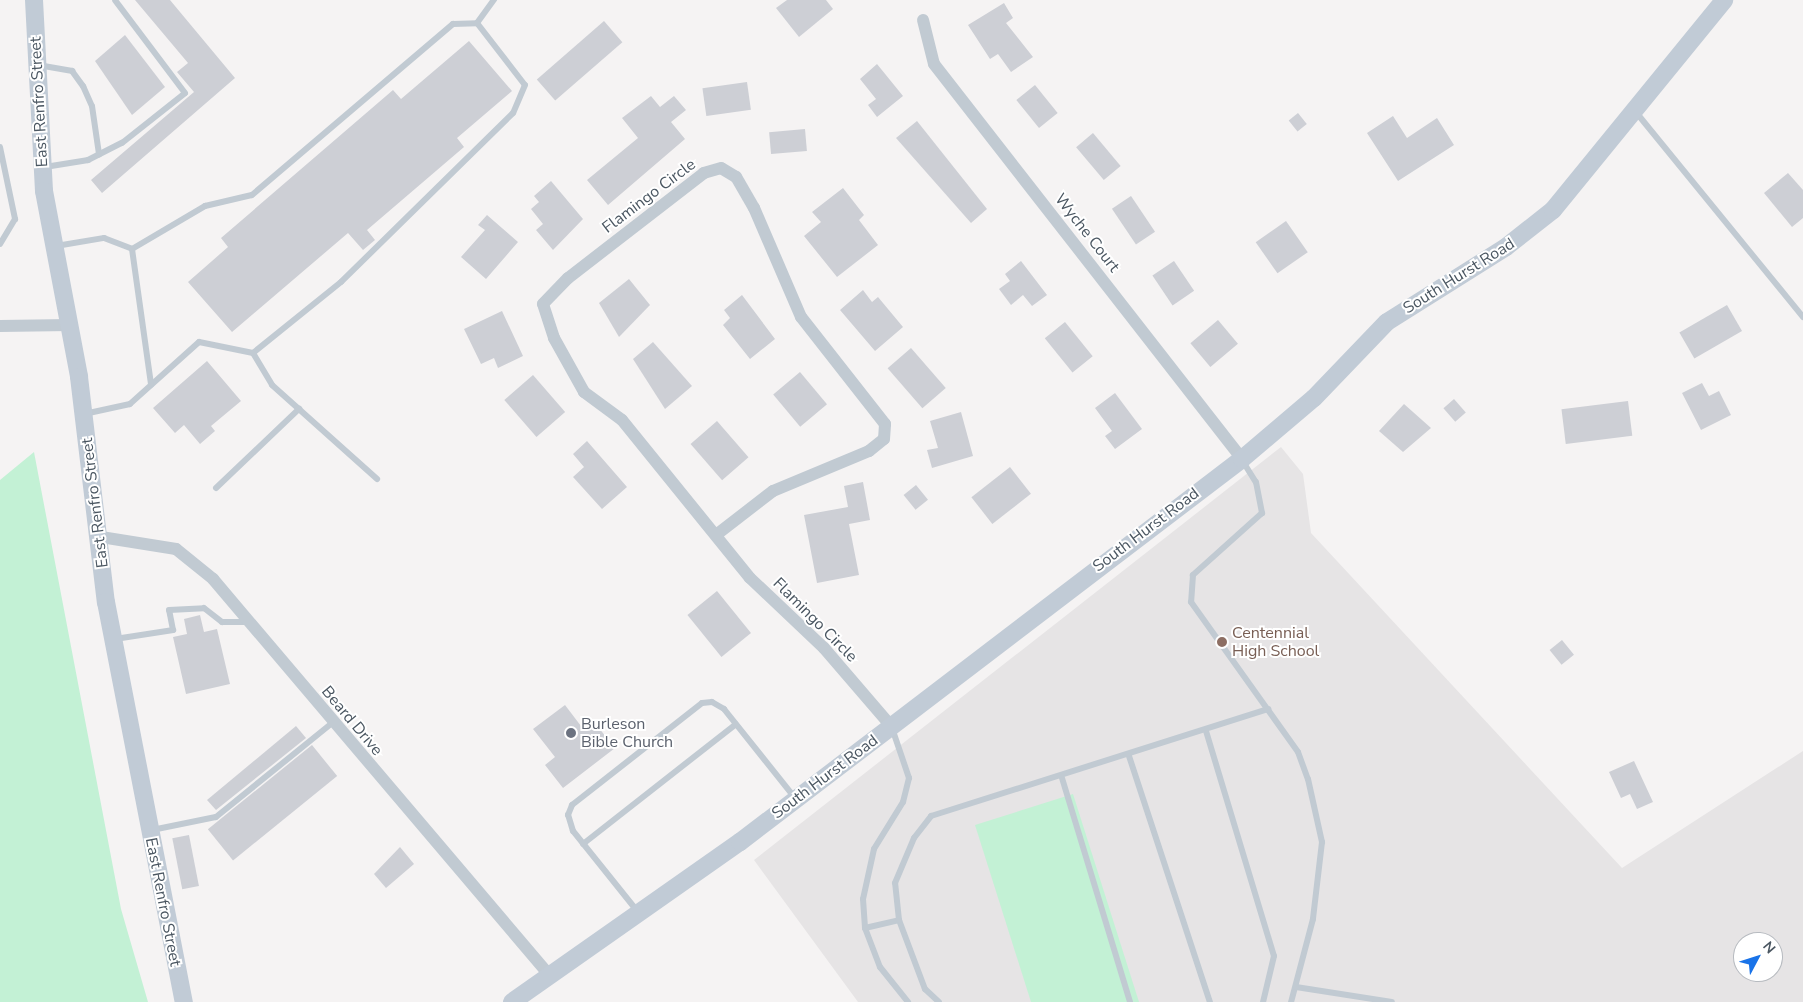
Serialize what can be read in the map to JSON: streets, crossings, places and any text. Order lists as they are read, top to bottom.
{
  "streets": {
    "street": [
      "East Renfro Street",
      "Flamingo Circle",
      "Wyche Court",
      "South Hurst Road",
      "Beard Drive"
    ]
  },
  "crossings": [
    ["East Renfro Street", "Beard Drive"],
    ["Flamingo Circle", "South Hurst Road"],
    ["Wyche Court", "South Hurst Road"],
    ["South Hurst Road", "Beard Drive"]
  ],
  "places": ["Centennial High School", "Burleson Bible Church"],
  "north": "top right"
}
